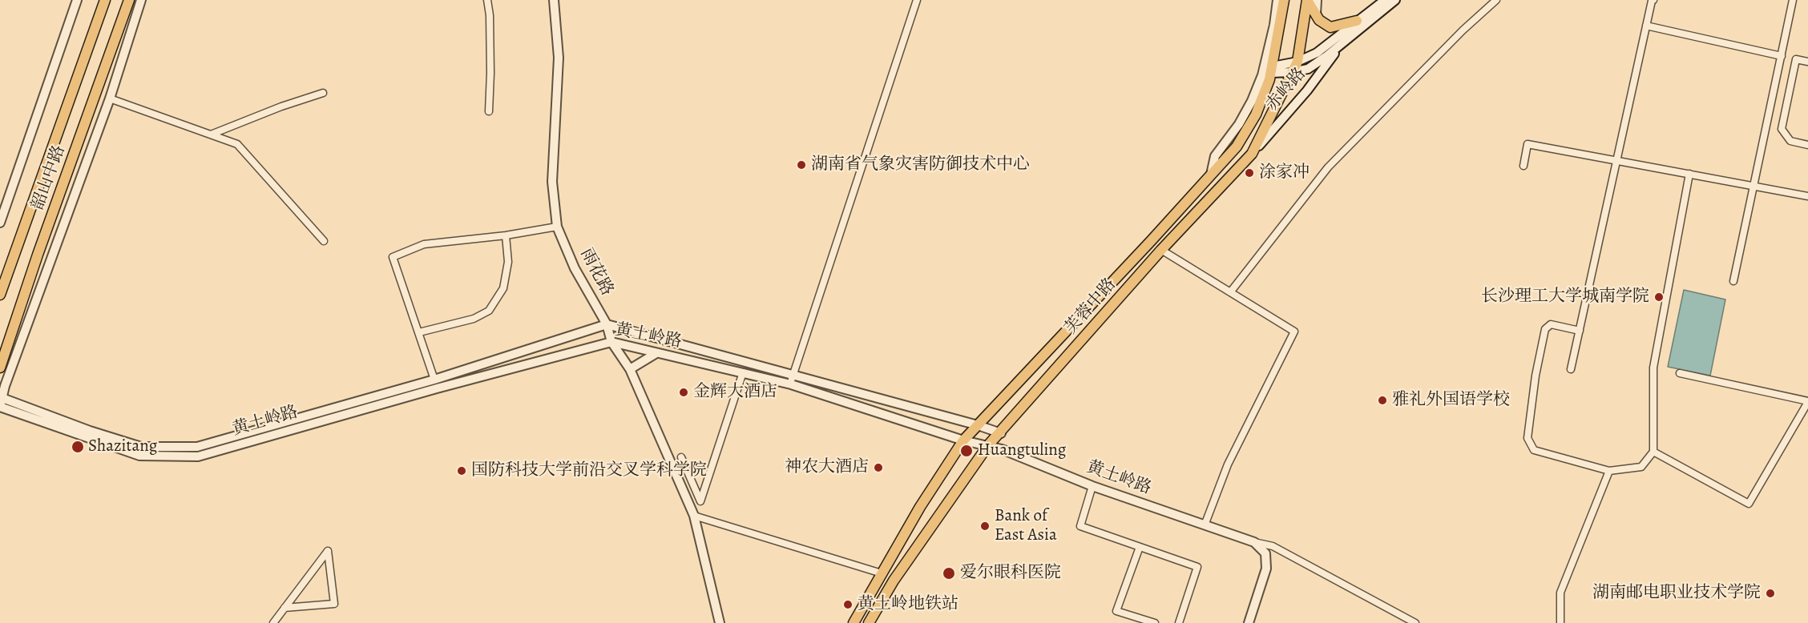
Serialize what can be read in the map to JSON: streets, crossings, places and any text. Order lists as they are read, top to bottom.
{
  "streets": {
    "main road": ["韶山中路", "芙蓉中路"],
    "street": ["赤岭路", "雨花路", "黄土岭路"]
  },
  "crossings": [
    ["赤岭路", "芙蓉中路"],
    ["雨花路", "黄土岭路"],
    ["芙蓉中路", "黄土岭路"]
  ],
  "places": [
    "湖南省气象灾害防御技术中心",
    "涂家冲",
    "长沙理工大学城南学院",
    "金辉大酒店",
    "雅礼外国语学校",
    "Shazitang",
    "Huangtuling",
    "神农大酒店",
    "国防科技大学前沿交叉学科学院",
    "Bank of East Asia",
    "爱尔眼科医院",
    "湖南邮电职业技术学院",
    "黄土岭地铁站"
  ]
}
